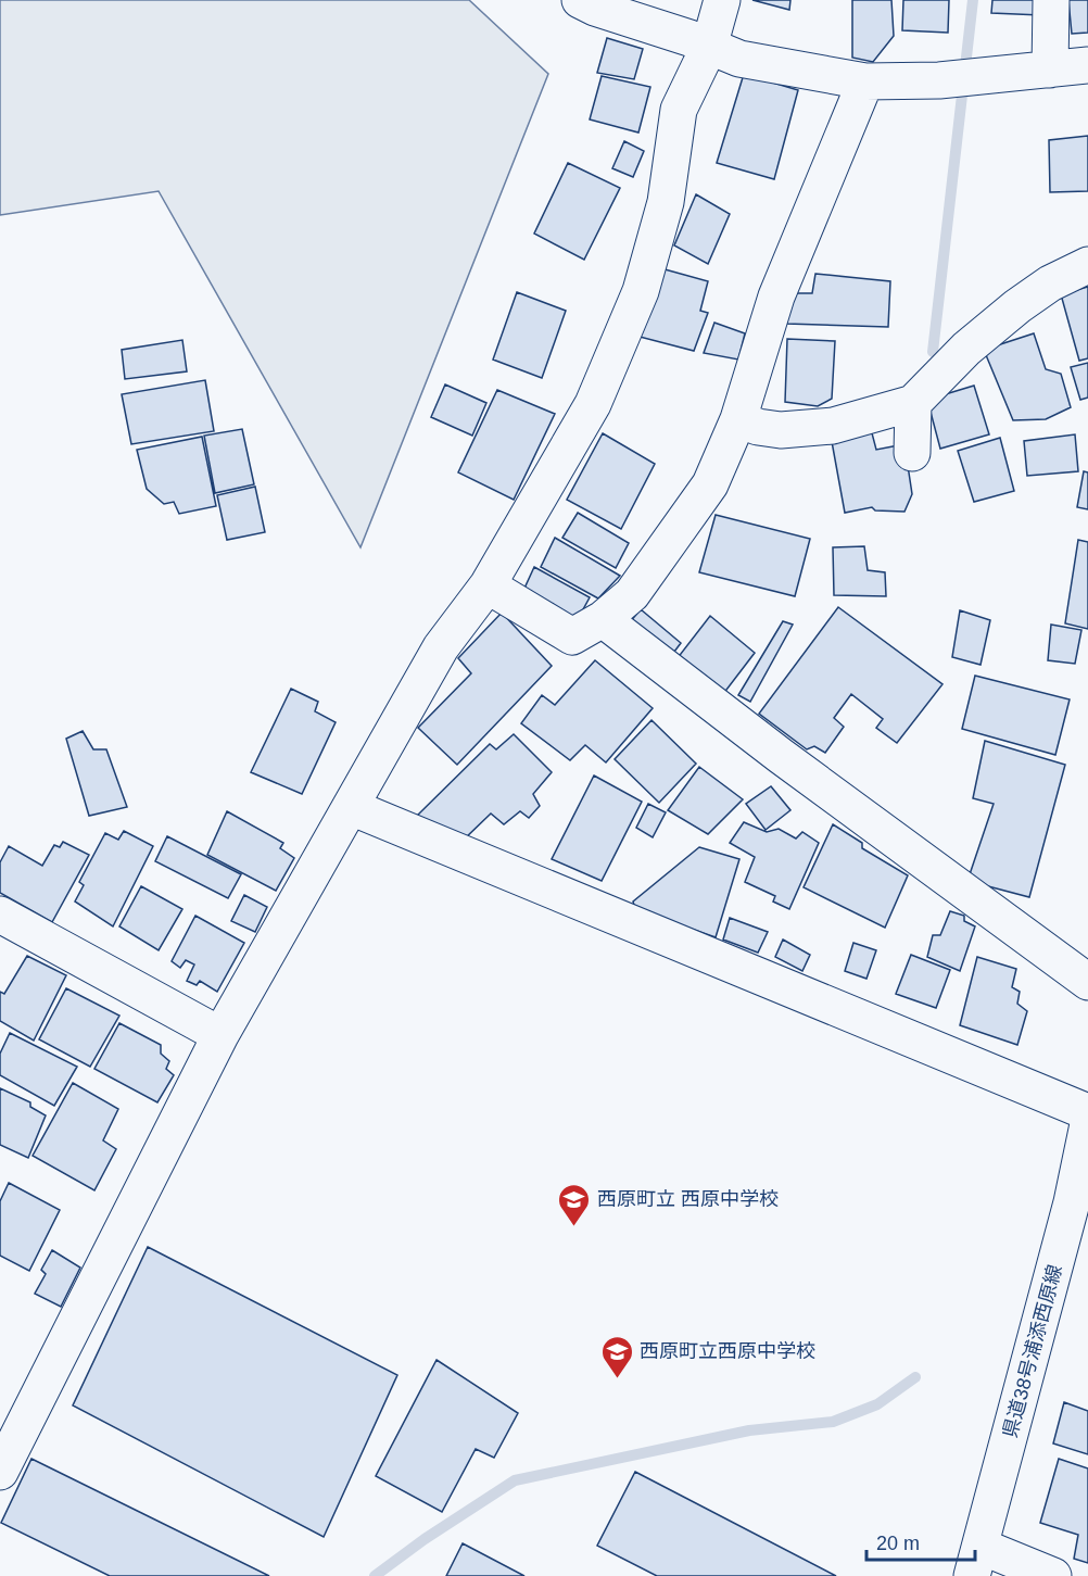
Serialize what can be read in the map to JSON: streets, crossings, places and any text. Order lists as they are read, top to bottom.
{
  "streets": {
    "street": ["県道38号浦添西原線"]
  },
  "places": {
    "school or university": ["西原町立 西原中学校", "西原町立西原中学校"]
  },
  "scale_bar": "20 m"
}
